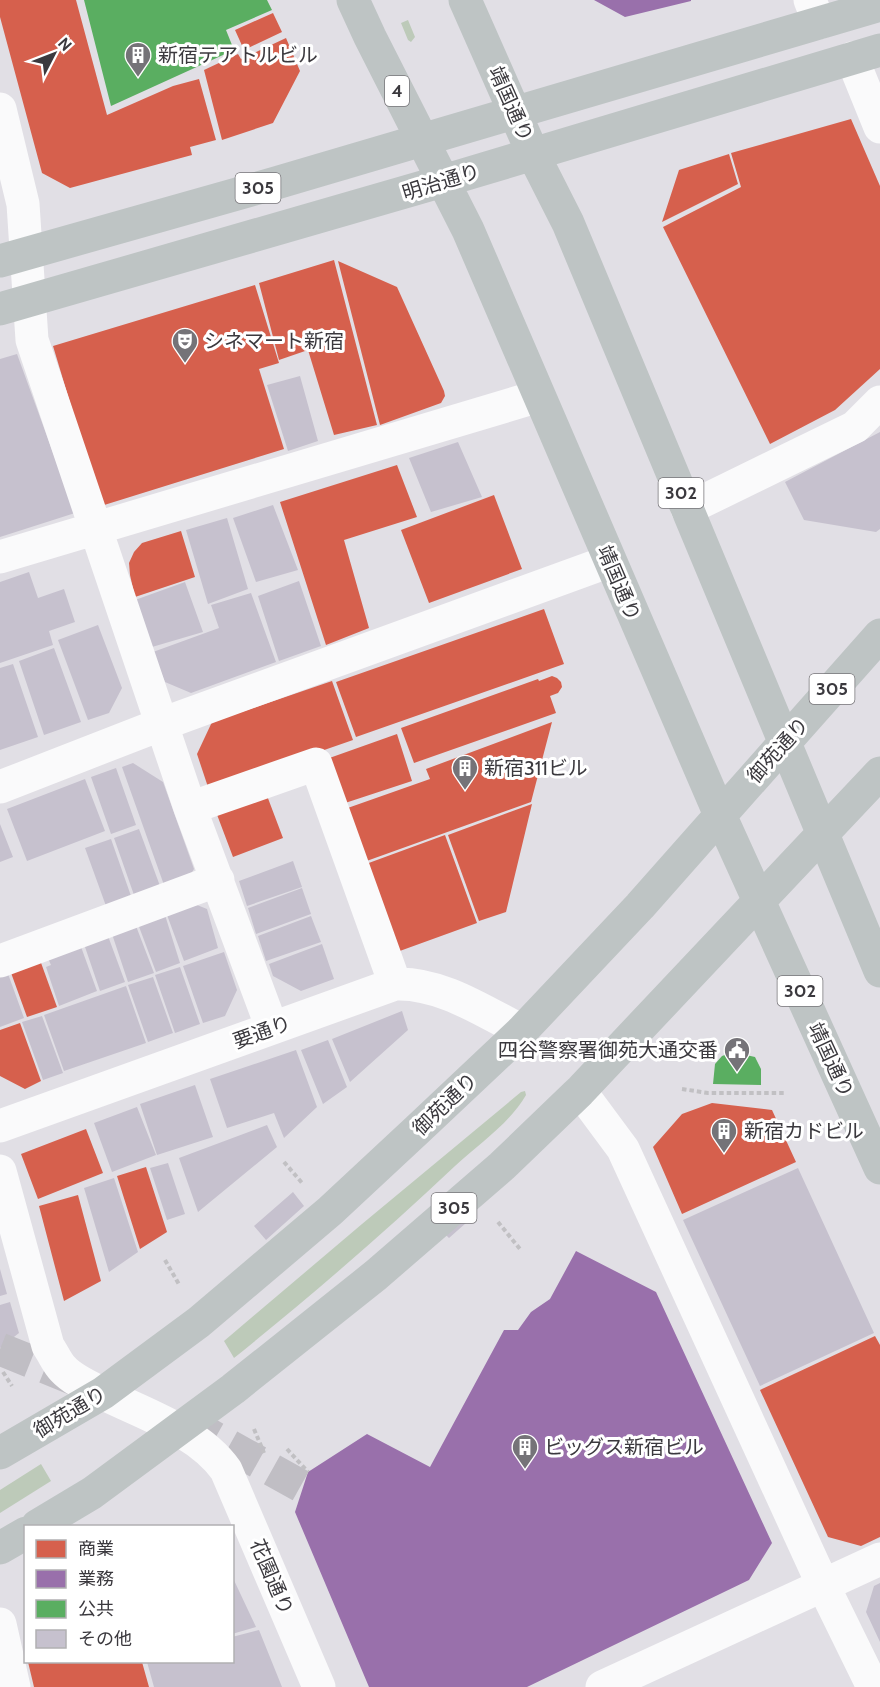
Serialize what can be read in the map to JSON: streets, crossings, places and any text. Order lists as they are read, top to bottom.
{
  "streets": {
    "main road": [
      "4",
      "靖国通り",
      "明治通り",
      "305",
      "302",
      "御苑通り"
    ],
    "street": ["要通り", "花園通り"]
  },
  "crossings": [
    ["靖国通り", "明治通り"],
    ["靖国通り", "305"],
    ["靖国通り", "御苑通り"],
    ["305", "花園通り"],
    ["御苑通り", "要通り"],
    ["御苑通り", "花園通り"]
  ],
  "places": {
    "building": [
      "新宿テアトルビル",
      "新宿311ビル",
      "新宿カドビル",
      "ビッグス新宿ビル"
    ],
    "theatre": ["シネマート新宿"],
    "public building": ["四谷警察署御苑大通交番"]
  },
  "legend": [
    "商業",
    "業務",
    "公共",
    "その他"
  ],
  "north": "top right"
}
